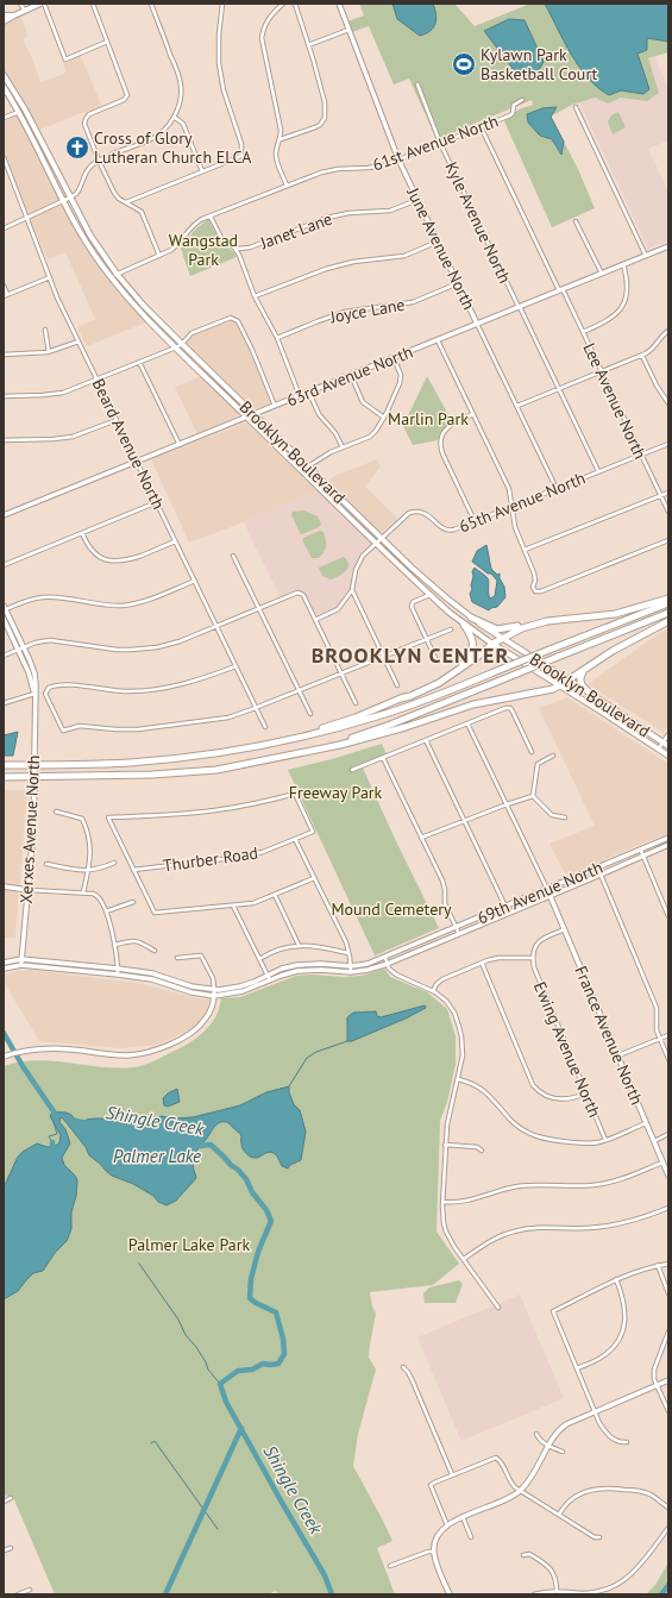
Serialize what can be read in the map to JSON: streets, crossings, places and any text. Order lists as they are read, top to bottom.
{
  "streets": {
    "main road": ["Brooklyn Boulevard"],
    "street": [
      "61st Avenue North",
      "Kyle Avenue North",
      "Janet Lane",
      "June Avenue North",
      "Joyce Lane",
      "63rd Avenue North",
      "Lee Avenue North",
      "Beard Avenue North",
      "65th Avenue North",
      "Xerxes Avenue North",
      "Thurber Road",
      "69th Avenue North",
      "France Avenue North",
      "Ewing Avenue North"
    ]
  },
  "crossings": [
    ["61st Avenue North", "Kyle Avenue North"],
    ["61st Avenue North", "June Avenue North"],
    ["61st Avenue North", "Lee Avenue North"],
    ["61st Avenue North", "Brooklyn Boulevard"],
    ["Kyle Avenue North", "63rd Avenue North"],
    ["Kyle Avenue North", "65th Avenue North"],
    ["Janet Lane", "June Avenue North"],
    ["June Avenue North", "Joyce Lane"],
    ["June Avenue North", "63rd Avenue North"],
    ["June Avenue North", "65th Avenue North"],
    ["63rd Avenue North", "Lee Avenue North"],
    ["63rd Avenue North", "Beard Avenue North"],
    ["63rd Avenue North", "Brooklyn Boulevard"],
    ["Lee Avenue North", "65th Avenue North"],
    ["Brooklyn Boulevard", "65th Avenue North"],
    ["Xerxes Avenue North", "69th Avenue North"],
    ["69th Avenue North", "France Avenue North"]
  ],
  "districts": ["BROOKLYN CENTER"],
  "water": ["Shingle Creek", "Palmer Lake"],
  "parks": [
    "Wangstad Park",
    "Marlin Park",
    "Freeway Park",
    "Mound Cemetery",
    "Palmer Lake Park"
  ],
  "places": {
    "sports": ["Kylawn Park Basketball Court"],
    "church": ["Cross of Glory Lutheran Church ELCA"]
  }
}
